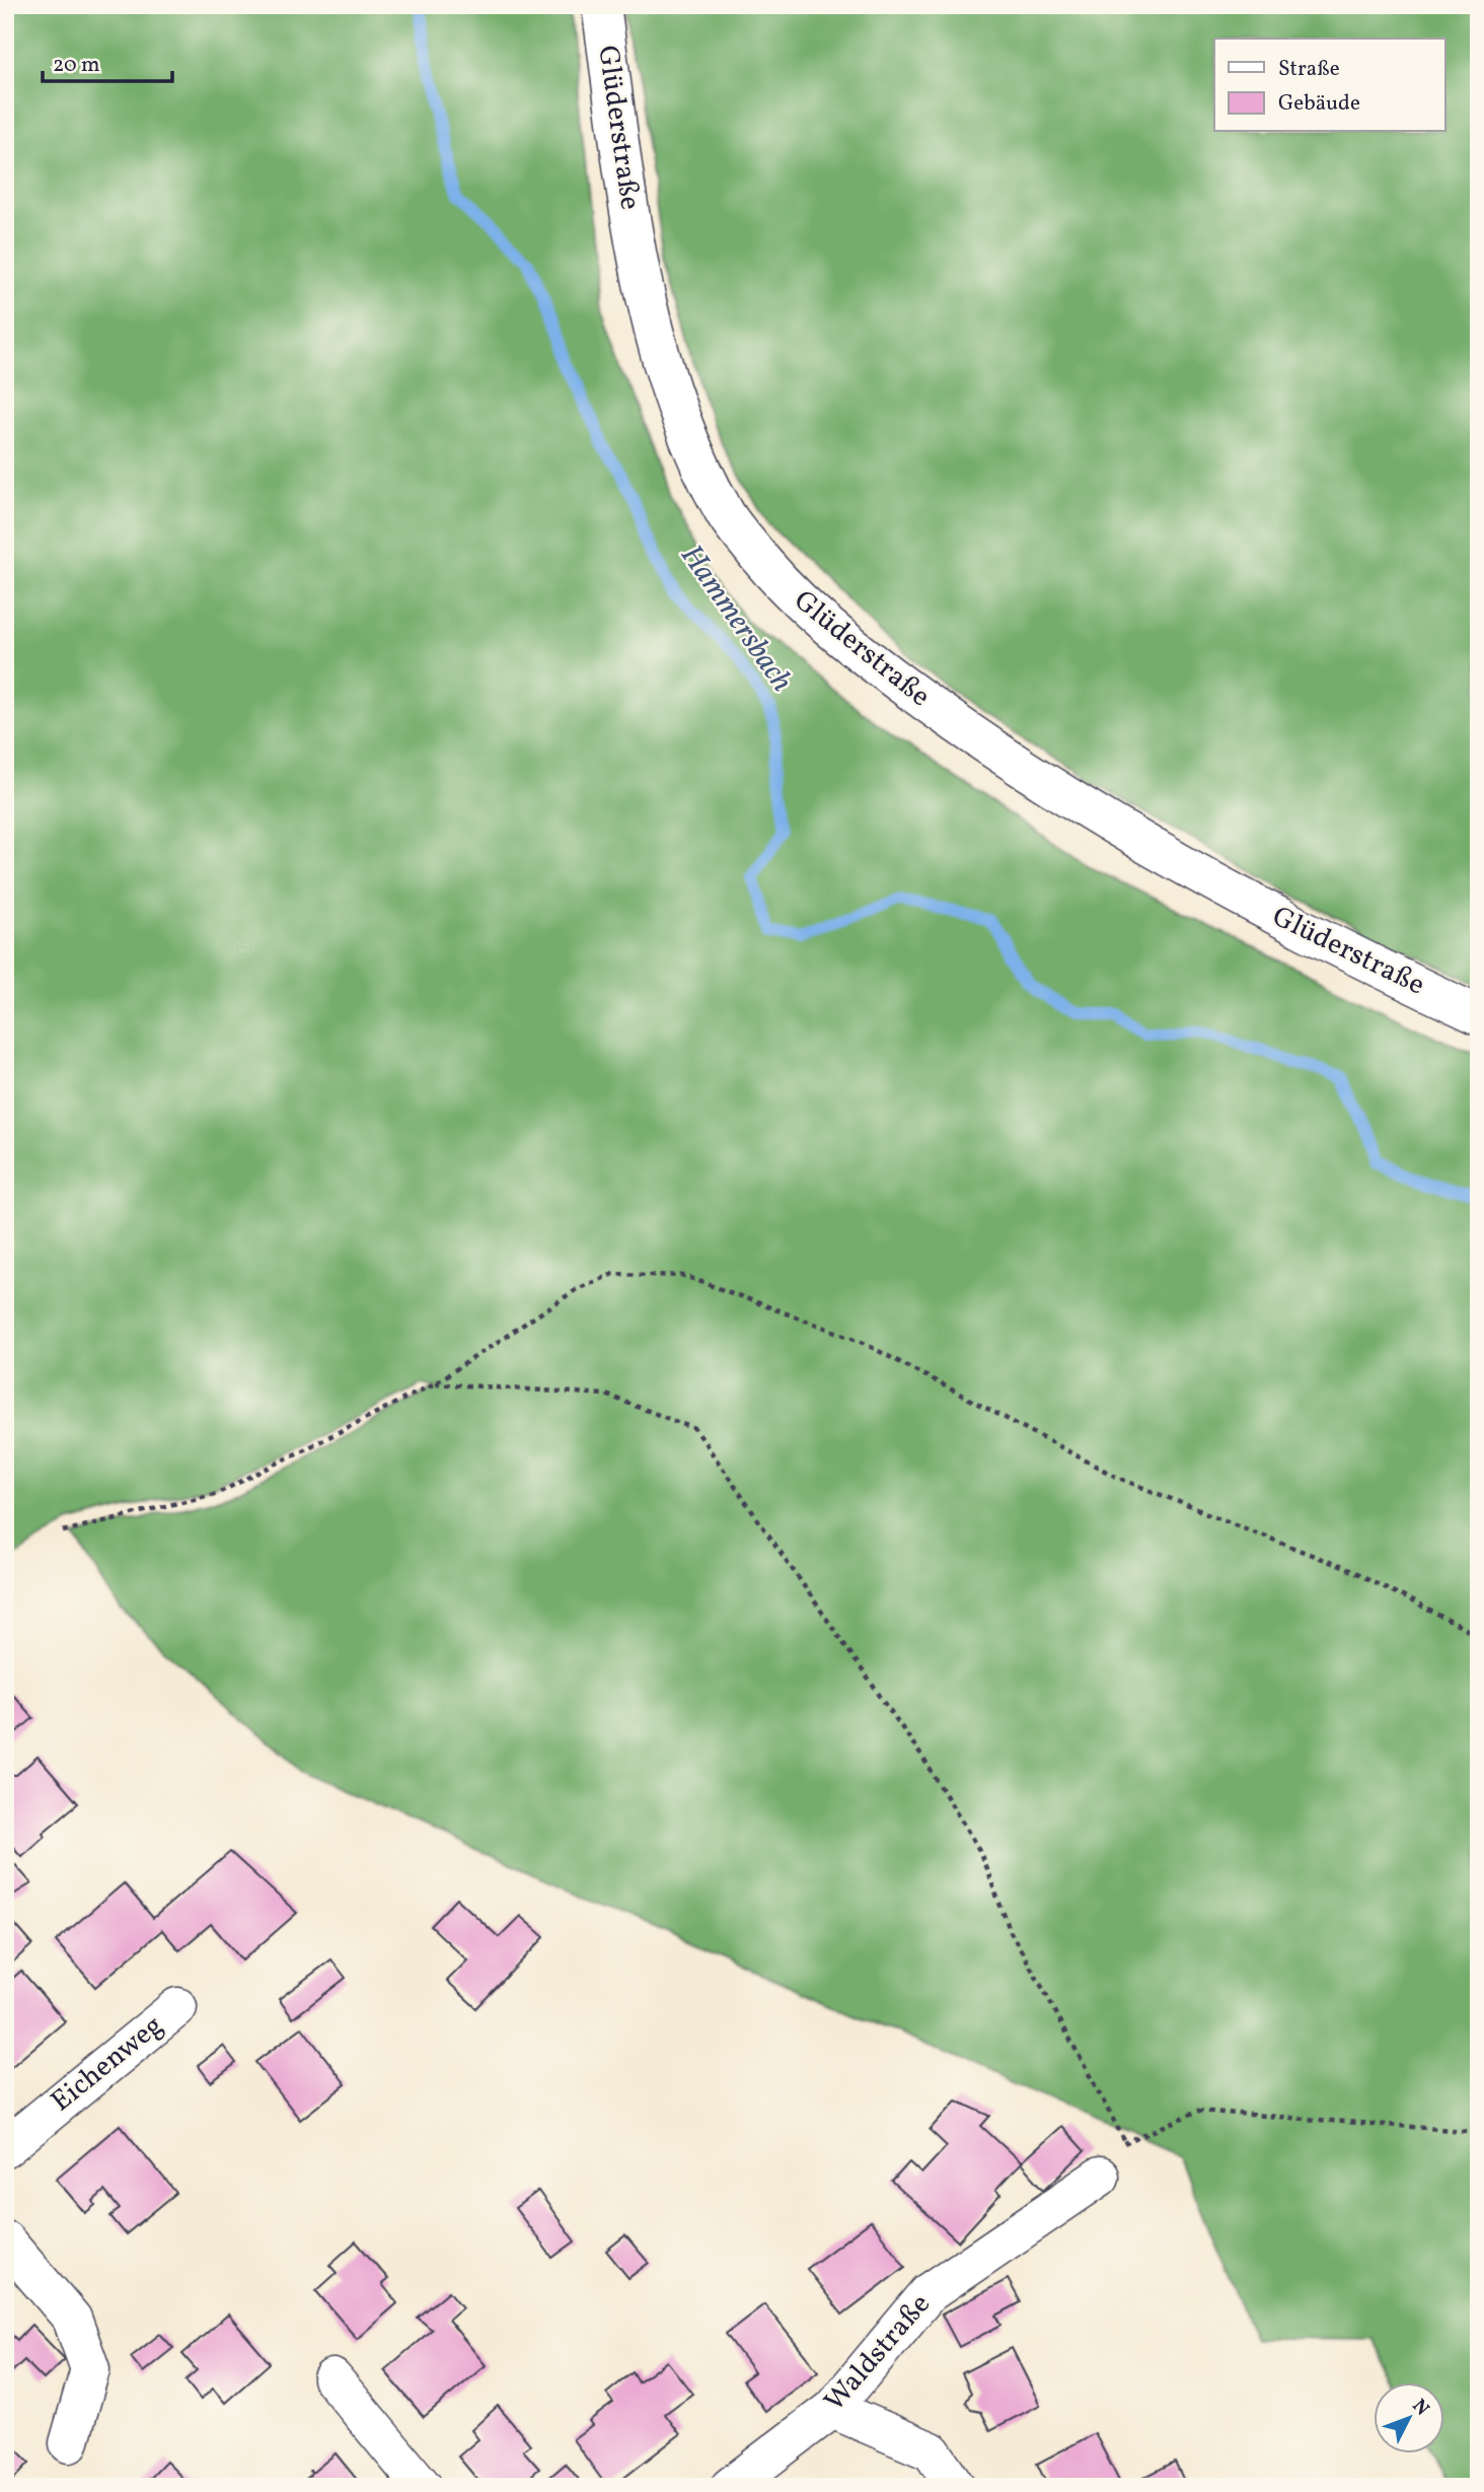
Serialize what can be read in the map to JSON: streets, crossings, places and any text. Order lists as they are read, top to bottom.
{
  "streets": {
    "main road": ["Glüderstraße", "Eichenweg", "Waldstraße"]
  },
  "water": ["Hammersbach"],
  "legend": ["Straße", "Gebäude"],
  "scale_bar": "20 m",
  "north": "top right"
}
